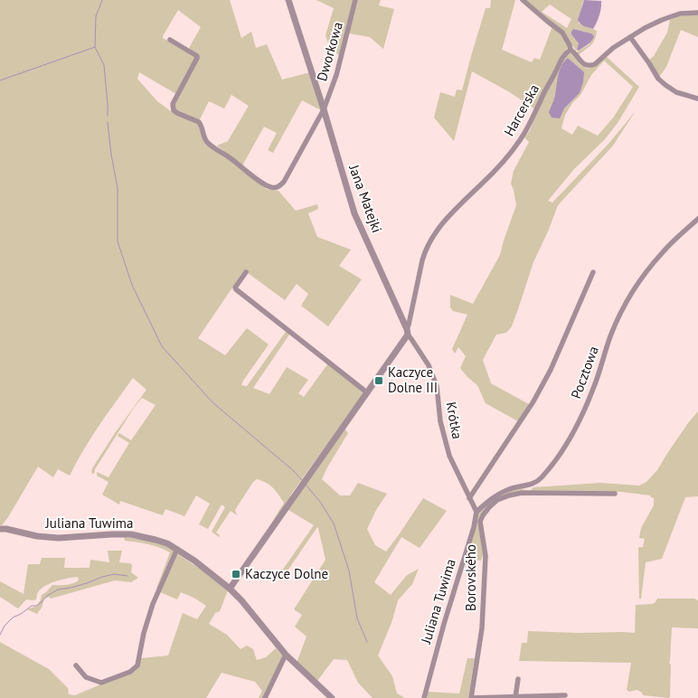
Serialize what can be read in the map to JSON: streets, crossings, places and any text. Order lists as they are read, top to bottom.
{
  "streets": {
    "street": [
      "Dworkowa",
      "Harcerska",
      "Jana Matejki",
      "Pocztowa",
      "Krótka",
      "Juliana Tuwima",
      "Borovského"
    ]
  },
  "crossings": [
    ["Dworkowa", "Jana Matejki"],
    ["Harcerska", "Jana Matejki"],
    ["Harcerska", "Krótka"],
    ["Jana Matejki", "Krótka"],
    ["Pocztowa", "Krótka"],
    ["Pocztowa", "Juliana Tuwima"],
    ["Krótka", "Juliana Tuwima"]
  ],
  "places": {
    "transit": ["Kaczyce Dolne III", "Kaczyce Dolne"]
  }
}
